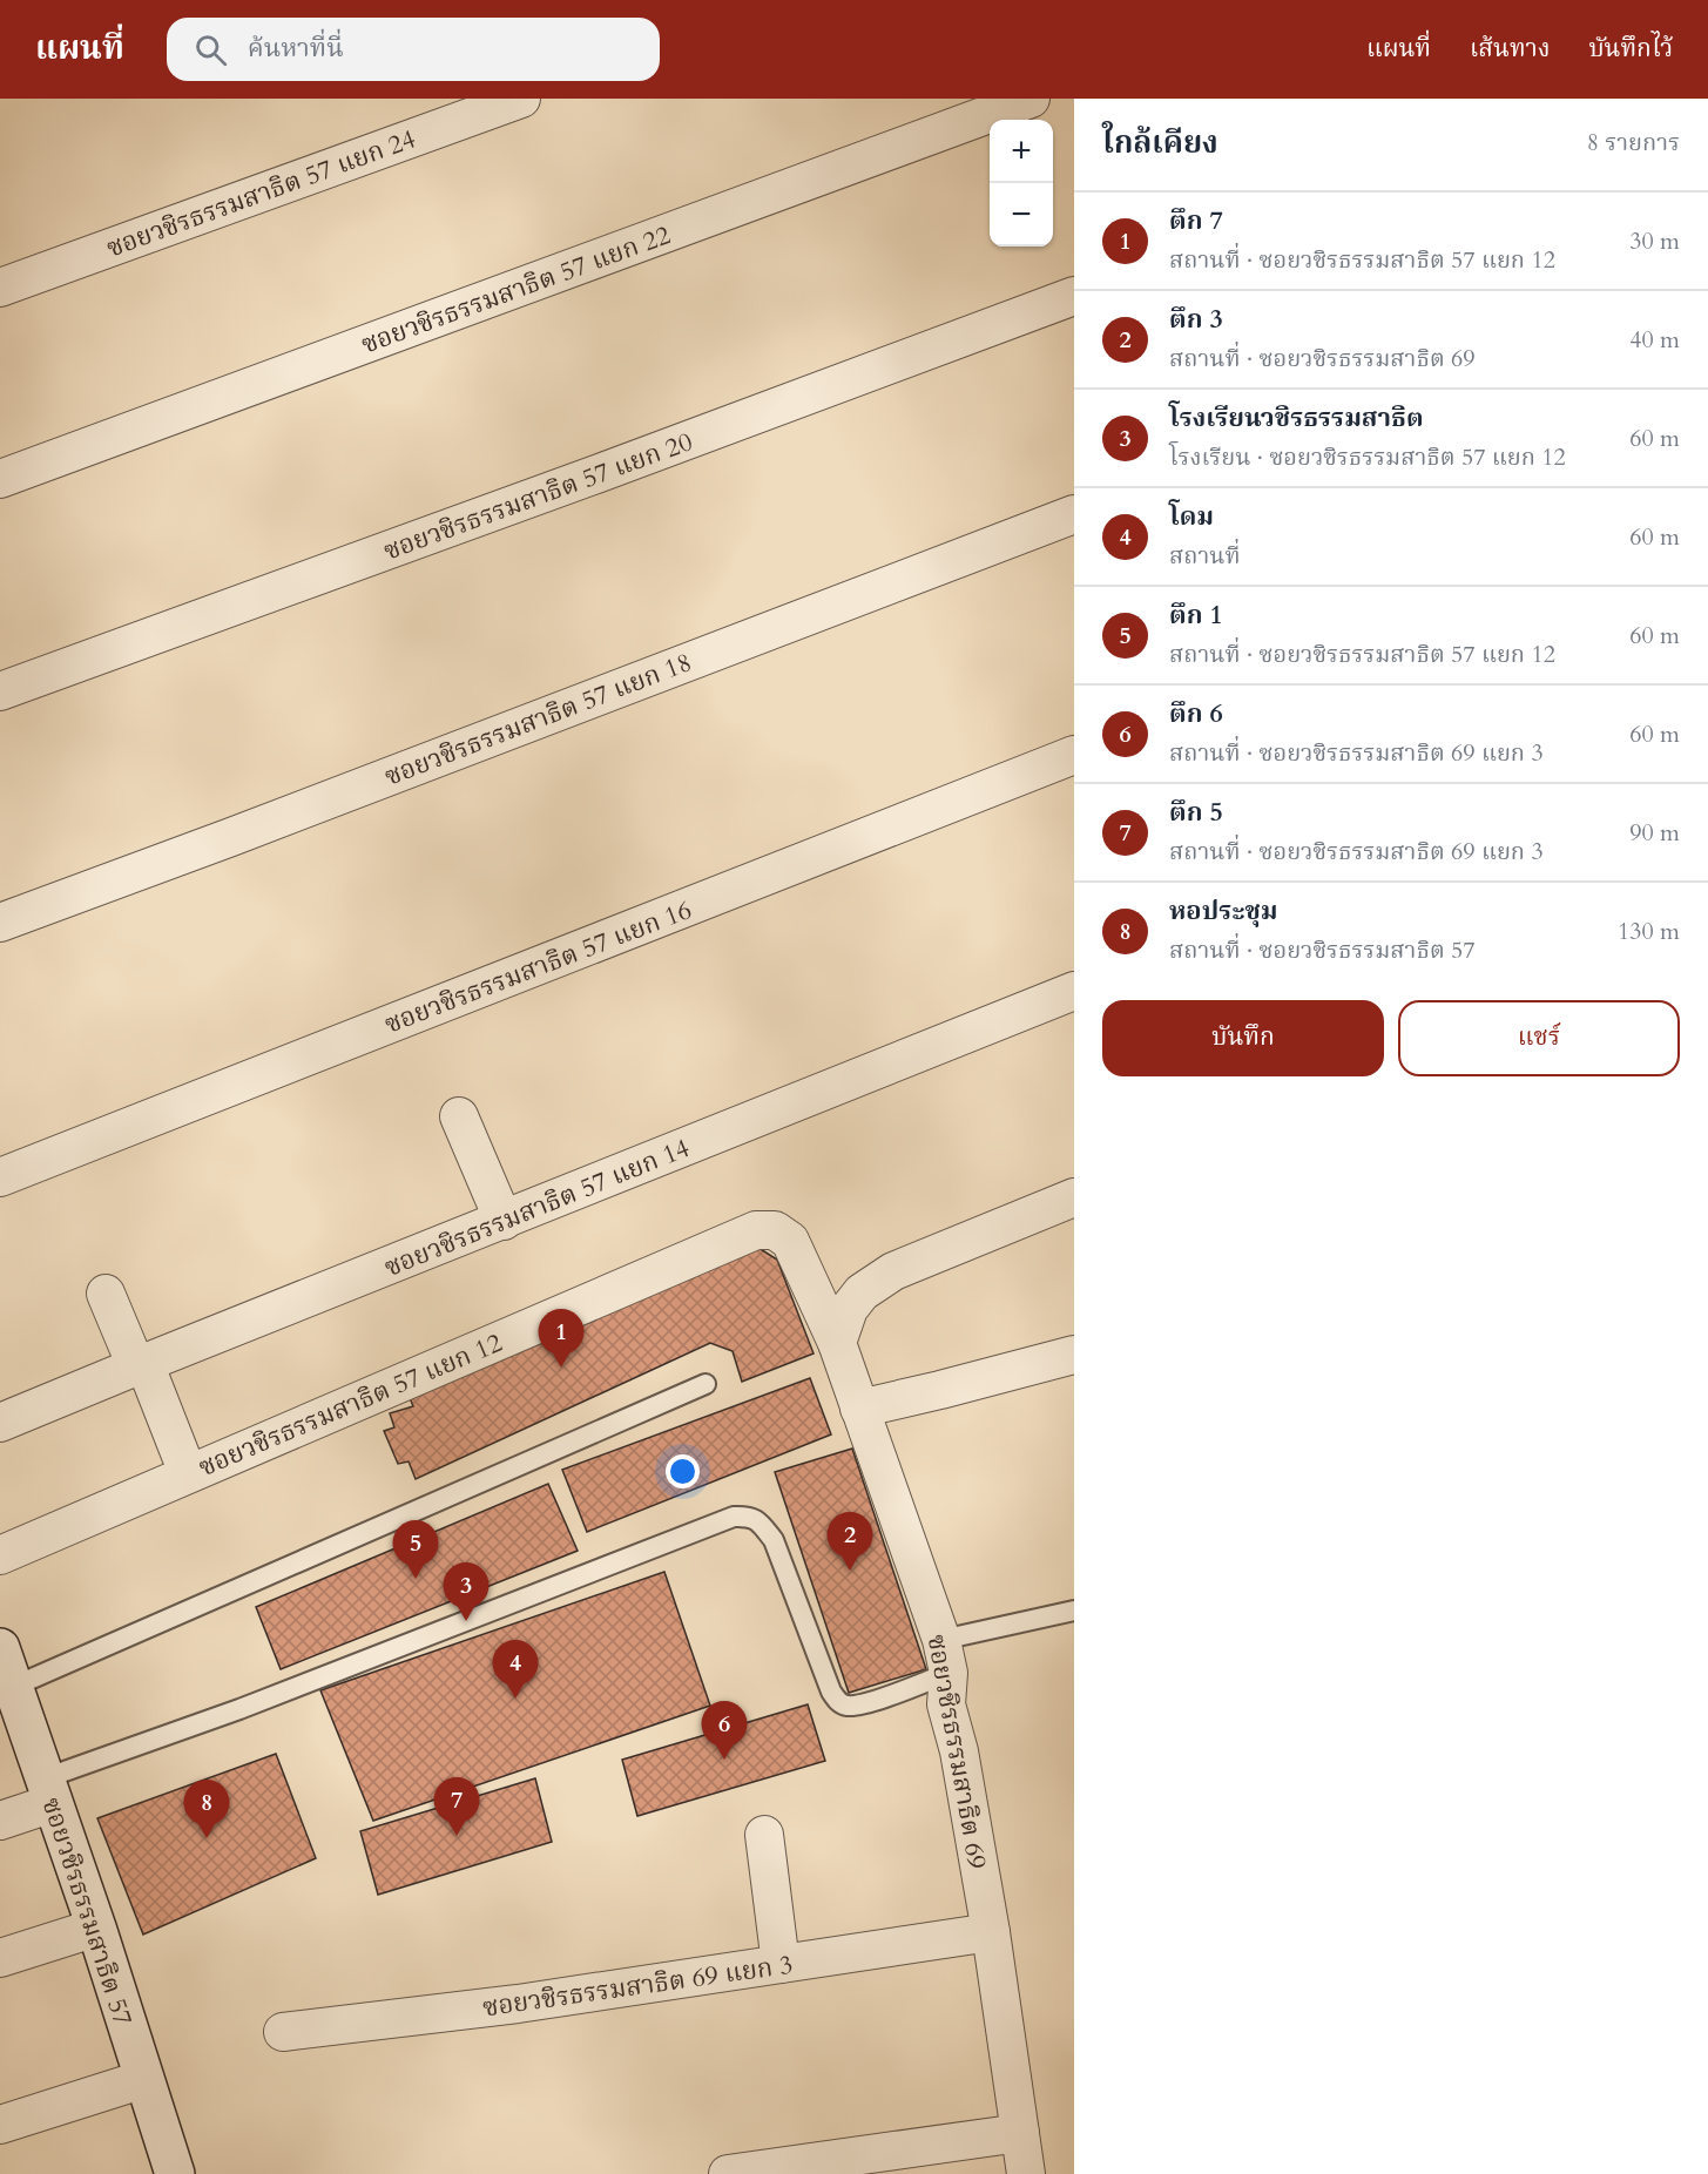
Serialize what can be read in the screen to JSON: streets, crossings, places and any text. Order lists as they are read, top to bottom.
{
  "streets": {
    "street": [
      "ซอยวชิรธรรมสาธิต 57 แยก 24",
      "ซอยวชิรธรรมสาธิต 57 แยก 22",
      "ซอยวชิรธรรมสาธิต 57 แยก 20",
      "ซอยวชิรธรรมสาธิต 57 แยก 18",
      "ซอยวชิรธรรมสาธิต 57 แยก 16",
      "ซอยวชิรธรรมสาธิต 57 แยก 14",
      "ซอยวชิรธรรมสาธิต 57 แยก 12",
      "ซอยวชิรธรรมสาธิต 69",
      "ซอยวชิรธรรมสาธิต 57",
      "ซอยวชิรธรรมสาธิต 69 แยก 3"
    ]
  },
  "crossings": [
    ["ซอยวชิรธรรมสาธิต 57 แยก 12", "ซอยวชิรธรรมสาธิต 69"],
    ["ซอยวชิรธรรมสาธิต 69", "ซอยวชิรธรรมสาธิต 69 แยก 3"]
  ],
  "page": {
    "header": "แผนที่",
    "search": "ค้นหาที่นี่",
    "nav": ["แผนที่", "เส้นทาง", "บันทึกไว้"],
    "heading": ["ใกล้เคียง", "8 รายการ"],
    "map_buttons": ["+", "−"],
    "list": [
      {
        "mark": "1",
        "name": "ตึก 7",
        "note": "สถานที่ · ซอยวชิรธรรมสาธิต 57 แยก 12",
        "value": "30 m"
      },
      {
        "mark": "2",
        "name": "ตึก 3",
        "note": "สถานที่ · ซอยวชิรธรรมสาธิต 69",
        "value": "40 m"
      },
      {
        "mark": "3",
        "name": "โรงเรียนวชิรธรรมสาธิต",
        "note": "โรงเรียน · ซอยวชิรธรรมสาธิต 57 แยก 12",
        "value": "60 m"
      },
      {
        "mark": "4",
        "name": "โดม",
        "note": "สถานที่",
        "value": "60 m"
      },
      {
        "mark": "5",
        "name": "ตึก 1",
        "note": "สถานที่ · ซอยวชิรธรรมสาธิต 57 แยก 12",
        "value": "60 m"
      },
      {
        "mark": "6",
        "name": "ตึก 6",
        "note": "สถานที่ · ซอยวชิรธรรมสาธิต 69 แยก 3",
        "value": "60 m"
      },
      {
        "mark": "7",
        "name": "ตึก 5",
        "note": "สถานที่ · ซอยวชิรธรรมสาธิต 69 แยก 3",
        "value": "90 m"
      },
      {
        "mark": "8",
        "name": "หอประชุม",
        "note": "สถานที่ · ซอยวชิรธรรมสาธิต 57",
        "value": "130 m"
      }
    ],
    "buttons": ["บันทึก", "แชร์"],
    "pins": [
      "1",
      "2",
      "5",
      "3",
      "4",
      "6",
      "7",
      "8"
    ]
  }
}
